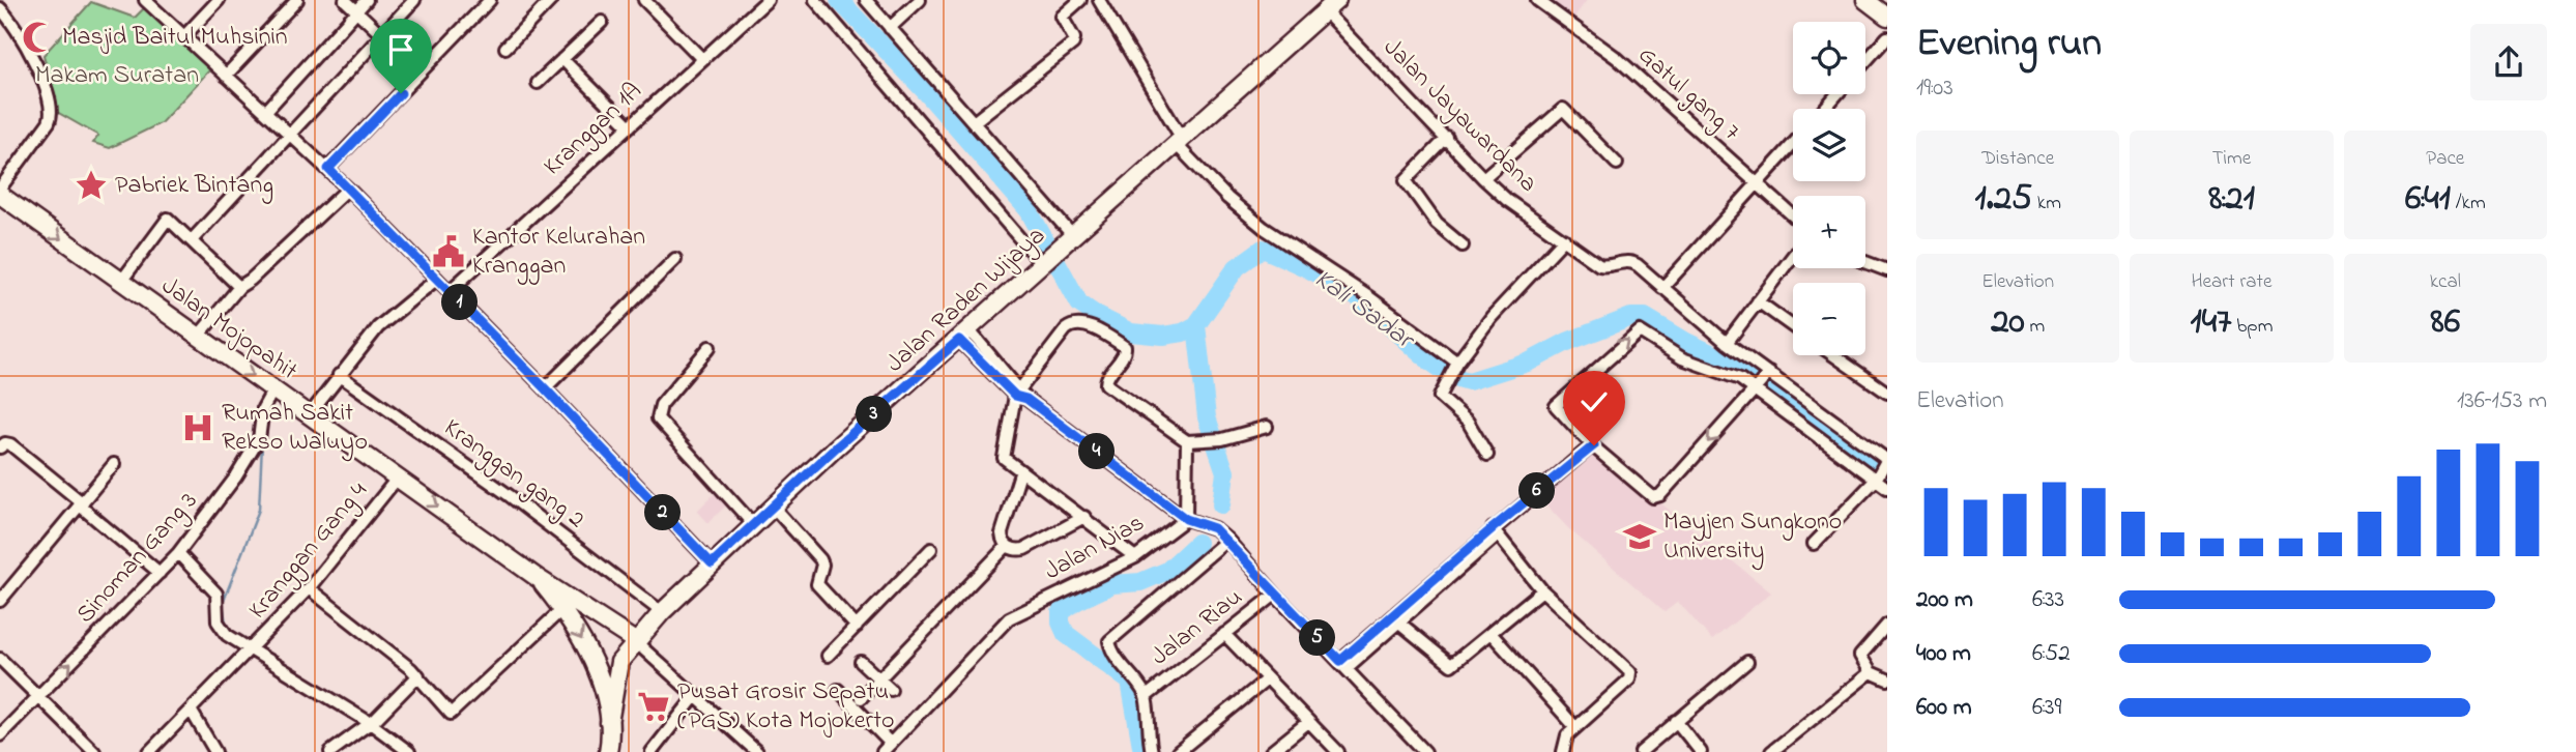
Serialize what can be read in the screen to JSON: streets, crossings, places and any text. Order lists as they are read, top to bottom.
{
  "streets": {
    "main road": ["Jalan Raden Wijaya", "Jalan Mojopahit"],
    "street": [
      "Gatul gang 7",
      "Jalan Jayawardana",
      "Kranggan 1A",
      "Kranggan gang 2",
      "Jalan Nias",
      "Kranggan Gang 4",
      "Sinoman Gang 3",
      "Jalan Riau"
    ]
  },
  "crossings": [
    ["Jalan Jayawardana", "Jalan Raden Wijaya"],
    ["Jalan Raden Wijaya", "Jalan Mojopahit"],
    ["Jalan Raden Wijaya", "Kranggan gang 2"],
    ["Jalan Mojopahit", "Kranggan Gang 4"],
    ["Jalan Mojopahit", "Sinoman Gang 3"]
  ],
  "one_way": ["Jalan Mojopahit", "Sinoman Gang 3"],
  "water": ["Kali Sadar"],
  "parks": ["Makam Suratan"],
  "places": {
    "mosque": ["Masjid Baitul Muhsinin"],
    "place": ["Pabriek Bintang"],
    "public building": ["Kantor Kelurahan Kranggan"],
    "hospital": ["Rumah Sakit Rekso Waluyo"],
    "school or university": ["Mayjen Sungkono University"],
    "supermarket": ["Pusat Grosir Sepatu (PGS) Kota Mojokerto"]
  },
  "page": {
    "heading": ["Evening run", "19:03"],
    "map_buttons": ["+", "−"],
    "stats": [
      ["Distance", "1.25 km"],
      ["Time", "8:21"],
      ["Pace", "6:41 /km"],
      ["Elevation", "20 m"],
      ["Heart rate", "147 bpm"],
      ["kcal", "86"]
    ],
    "pins": [
      "1",
      "3",
      "4",
      "6",
      "2",
      "5"
    ],
    "chart": ["Elevation", "136–153 m"],
    "list": [
      {
        "name": "200 m",
        "note": "6:33"
      },
      {
        "name": "400 m",
        "note": "6:52"
      },
      {
        "name": "600 m",
        "note": "6:39"
      }
    ]
  }
}
